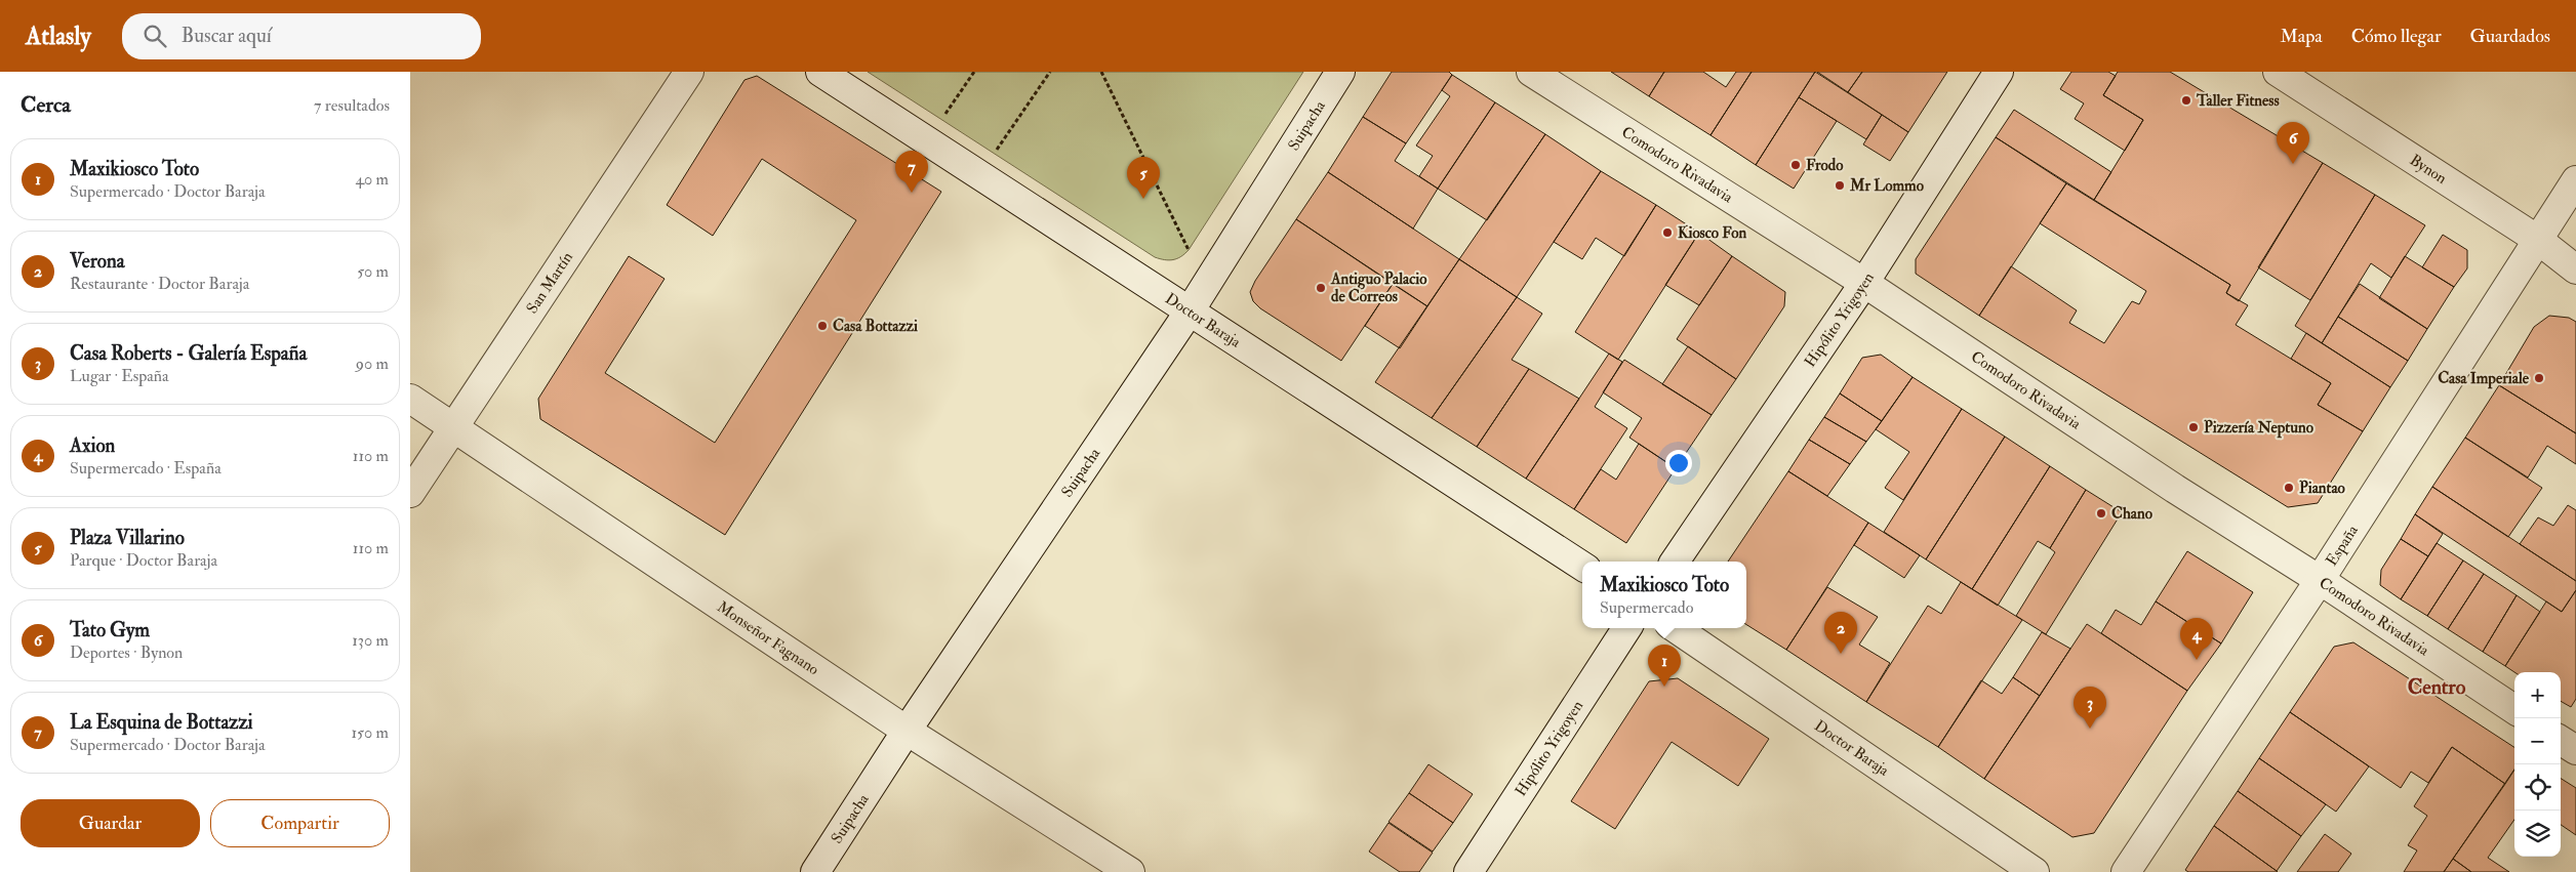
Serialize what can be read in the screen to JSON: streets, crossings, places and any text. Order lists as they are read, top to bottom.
{
  "streets": {
    "street": [
      "Suipacha",
      "Comodoro Rivadavia",
      "Bynon",
      "San Martín",
      "Doctor Baraja",
      "Hipólito Yrigoyen",
      "España",
      "Monseñor Fagnano"
    ]
  },
  "crossings": [
    ["Suipacha", "Doctor Baraja"],
    ["Suipacha", "Monseñor Fagnano"],
    ["Comodoro Rivadavia", "Hipólito Yrigoyen"],
    ["Comodoro Rivadavia", "España"],
    ["Bynon", "España"],
    ["San Martín", "Monseñor Fagnano"]
  ],
  "districts": ["Centro"],
  "places": [
    "Taller Fitness",
    "Frodo",
    "Mr Lommo",
    "Kiosco Fon",
    "Antiguo Palacio de Correos",
    "Casa Bottazzi",
    "Casa Imperiale",
    "Pizzería Neptuno",
    "Piantao",
    "Chano"
  ],
  "page": {
    "header": "Atlasly",
    "search": "Buscar aquí",
    "nav": ["Mapa", "Cómo llegar", "Guardados"],
    "heading": ["Cerca", "7 resultados"],
    "pins": [
      "6",
      "7",
      "5",
      "2",
      "4",
      "1",
      "3"
    ],
    "list": [
      {
        "mark": "1",
        "name": "Maxikiosco Toto",
        "note": "Supermercado · Doctor Baraja",
        "value": "40 m"
      },
      {
        "mark": "2",
        "name": "Verona",
        "note": "Restaurante · Doctor Baraja",
        "value": "50 m"
      },
      {
        "mark": "3",
        "name": "Casa Roberts - Galería España",
        "note": "Lugar · España",
        "value": "90 m"
      },
      {
        "mark": "4",
        "name": "Axion",
        "note": "Supermercado · España",
        "value": "110 m"
      },
      {
        "mark": "5",
        "name": "Plaza Villarino",
        "note": "Parque · Doctor Baraja",
        "value": "110 m"
      },
      {
        "mark": "6",
        "name": "Tato Gym",
        "note": "Deportes · Bynon",
        "value": "130 m"
      },
      {
        "mark": "7",
        "name": "La Esquina de Bottazzi",
        "note": "Supermercado · Doctor Baraja",
        "value": "150 m"
      }
    ],
    "popup": ["Maxikiosco Toto", "Supermercado"],
    "map_buttons": ["+", "−"],
    "buttons": ["Guardar", "Compartir"]
  }
}
